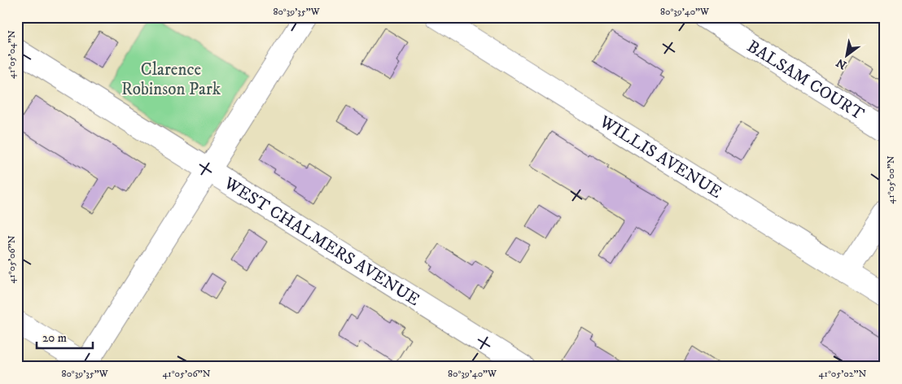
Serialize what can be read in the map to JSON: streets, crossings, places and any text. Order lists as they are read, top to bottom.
{
  "streets": {
    "street": ["BALSAM COURT", "WILLIS AVENUE", "WEST CHALMERS AVENUE"]
  },
  "parks": ["Clarence Robinson Park"],
  "scale_bar": "20 m",
  "north": "bottom left",
  "coordinates": [
    "80°39'35\"W",
    "80°39'40\"W",
    "41°05'04\"N",
    "41°05'00\"N",
    "41°05'06\"N",
    "41°05'02\"N"
  ]
}
